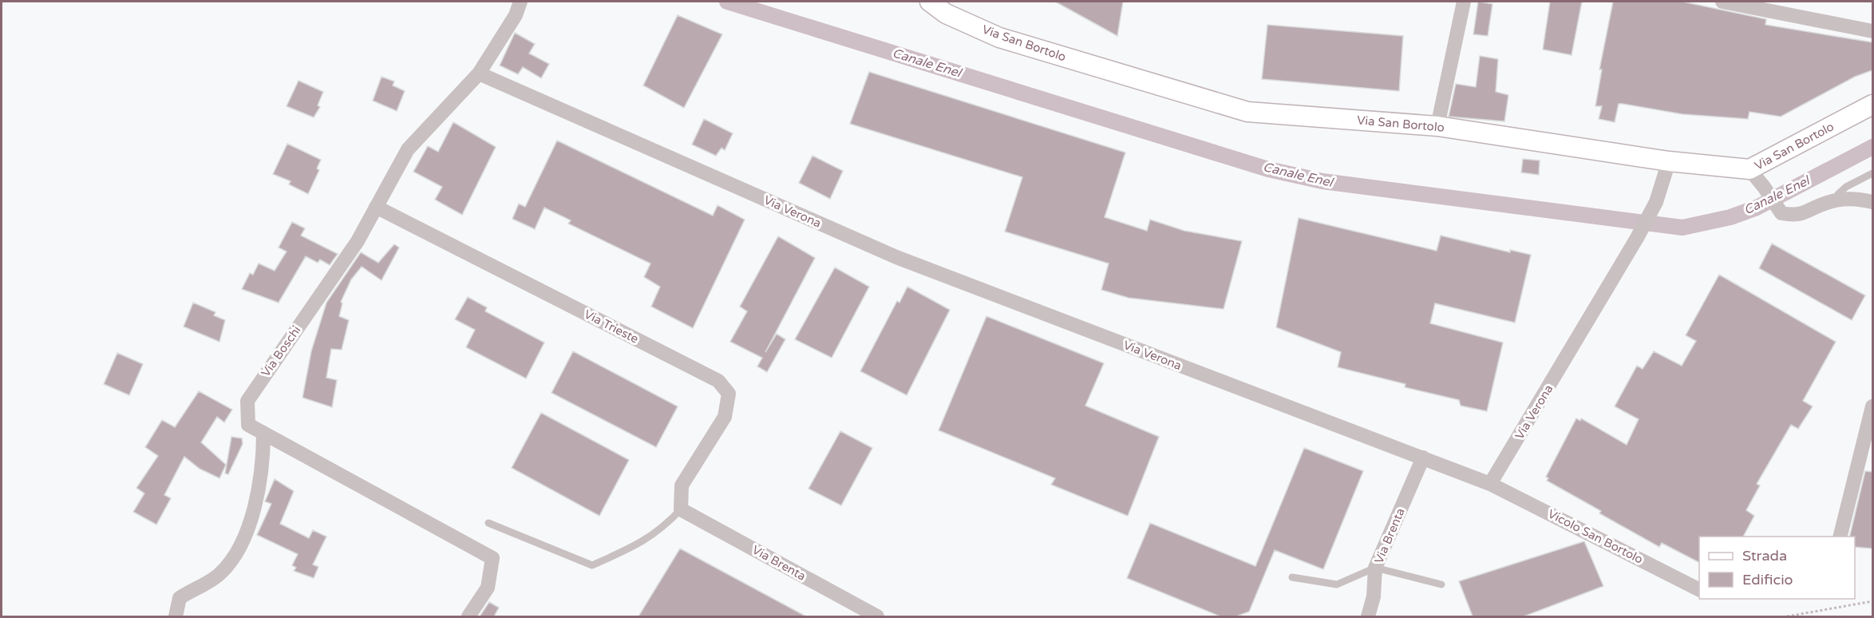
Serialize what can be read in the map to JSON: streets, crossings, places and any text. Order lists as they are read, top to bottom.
{
  "streets": {
    "street": [
      "Via San Bortolo",
      "Via Verona",
      "Via Trieste",
      "Via Boschi",
      "Via Brenta",
      "Vicolo San Bortolo"
    ]
  },
  "crossings": [
    ["Via San Bortolo", "Via Verona"],
    ["Via Verona", "Via Boschi"],
    ["Via Verona", "Via Brenta"],
    ["Via Verona", "Vicolo San Bortolo"],
    ["Via Trieste", "Via Boschi"],
    ["Via Trieste", "Via Brenta"]
  ],
  "water": ["Canale Enel"],
  "legend": ["Strada", "Edificio"]
}
